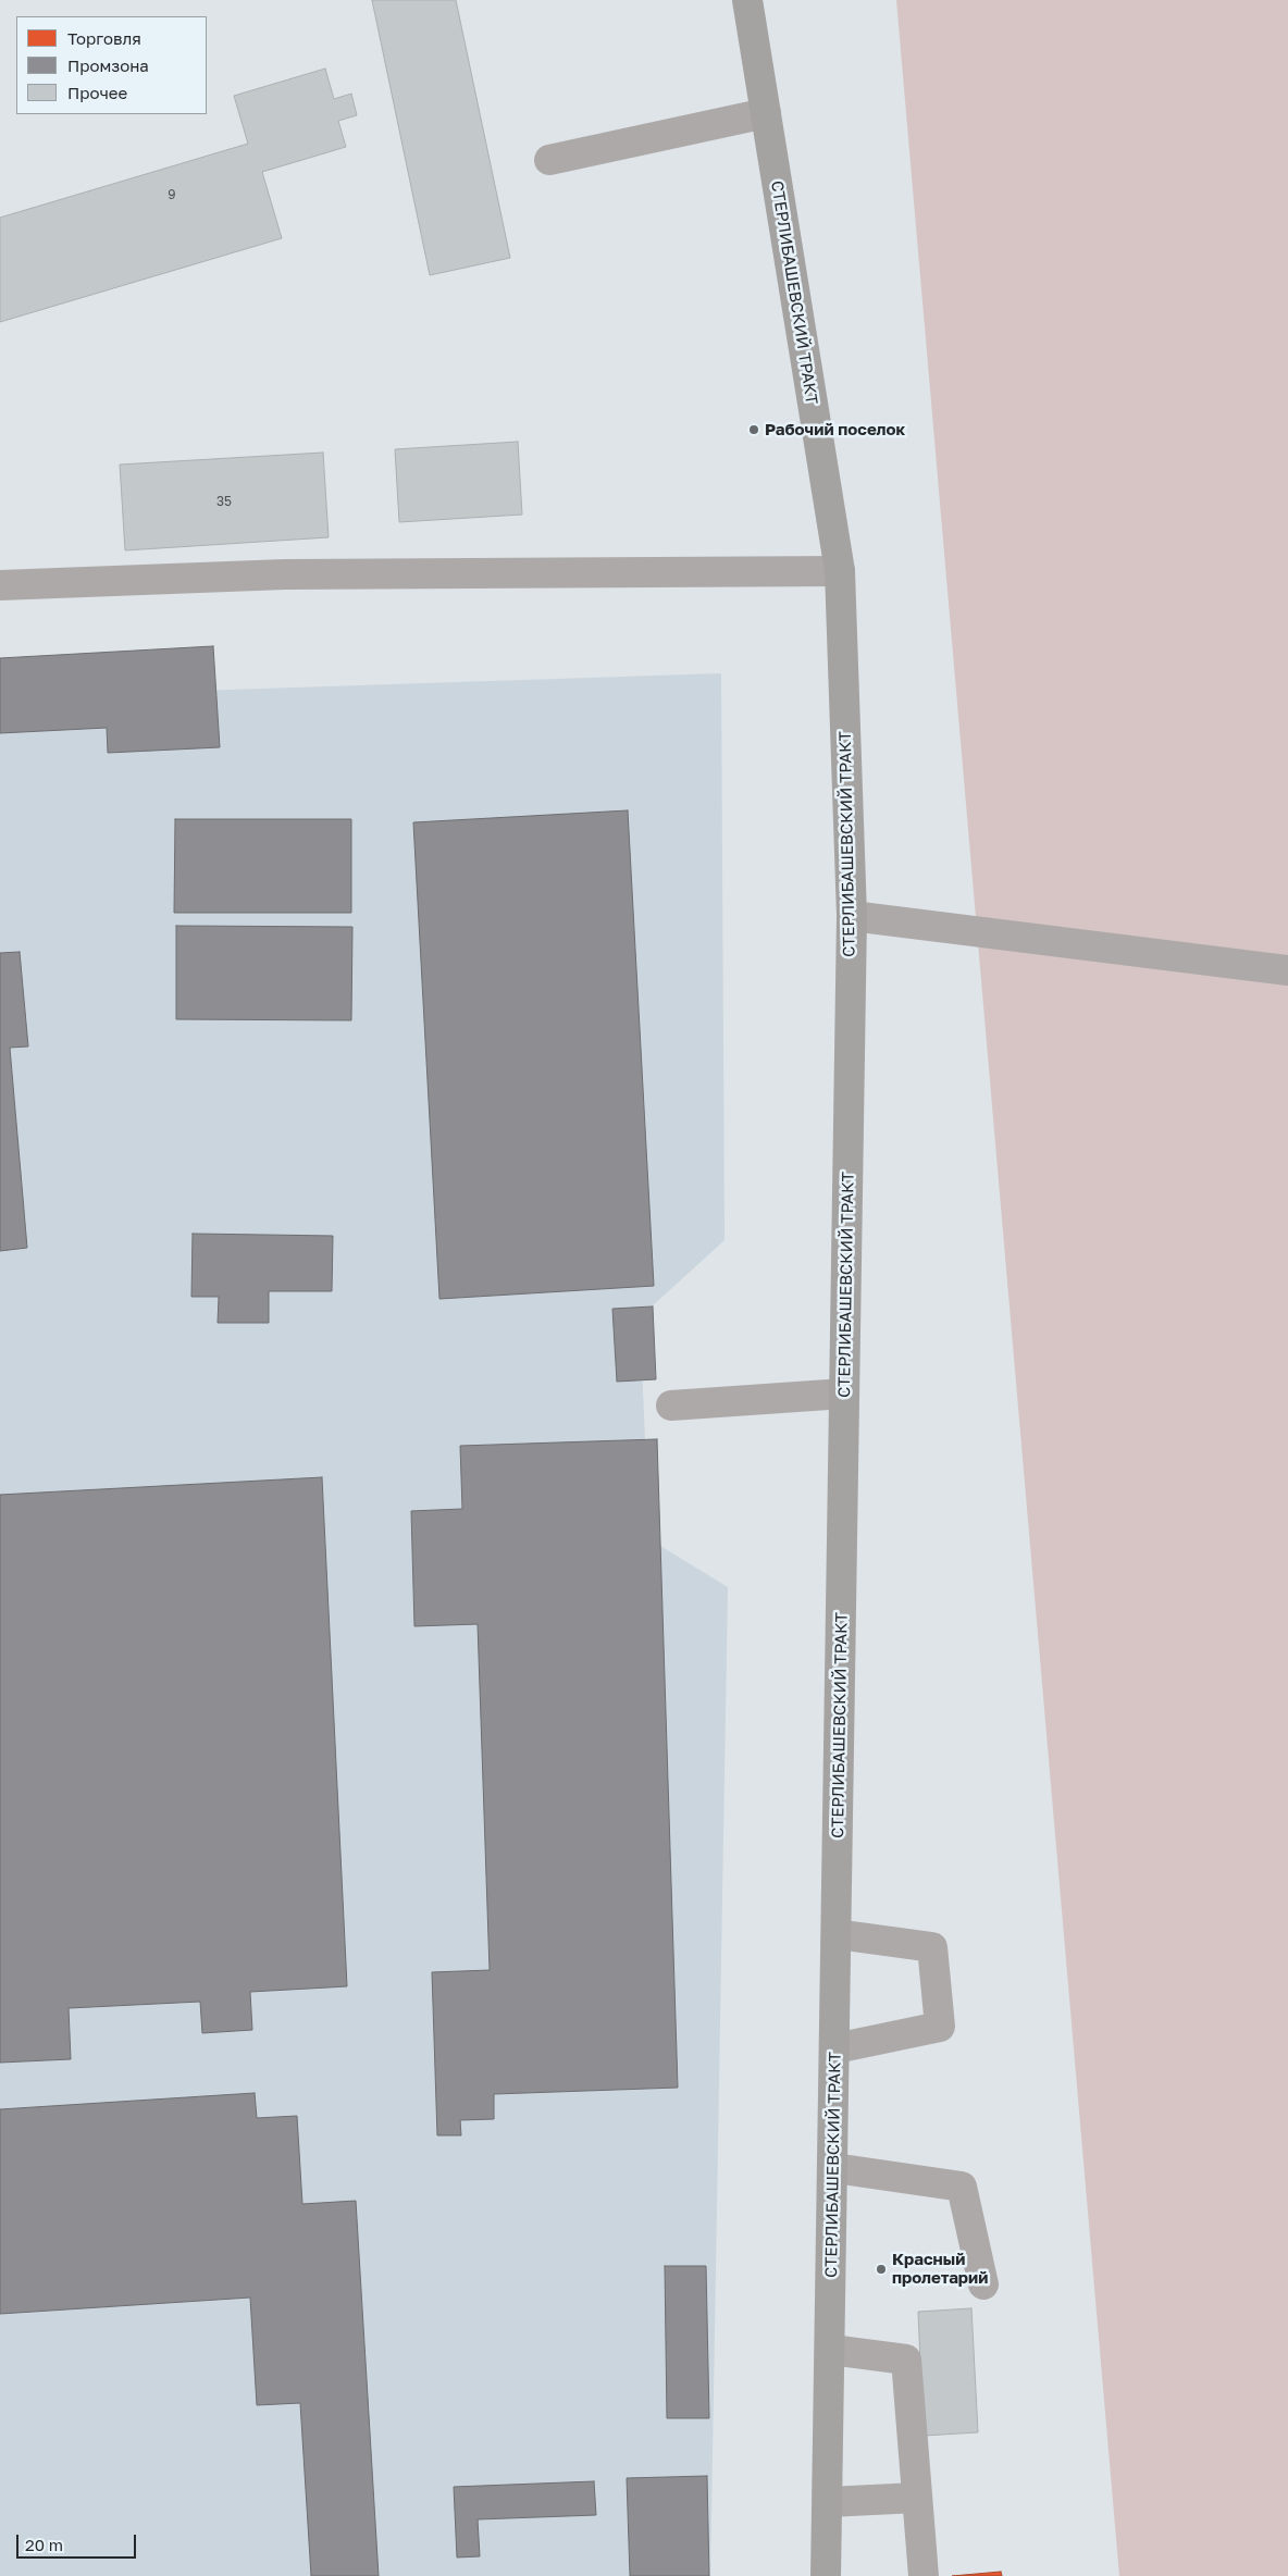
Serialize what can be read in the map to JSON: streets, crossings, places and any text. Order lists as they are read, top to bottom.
{
  "streets": {
    "main road": ["СТЕРЛИБАШЕВСКИЙ ТРАКТ"]
  },
  "places": ["Рабочий поселок", "Красный пролетарий"],
  "house_numbers": ["9", "35"],
  "legend": ["Торговля", "Промзона", "Прочее"],
  "scale_bar": "20 m"
}
